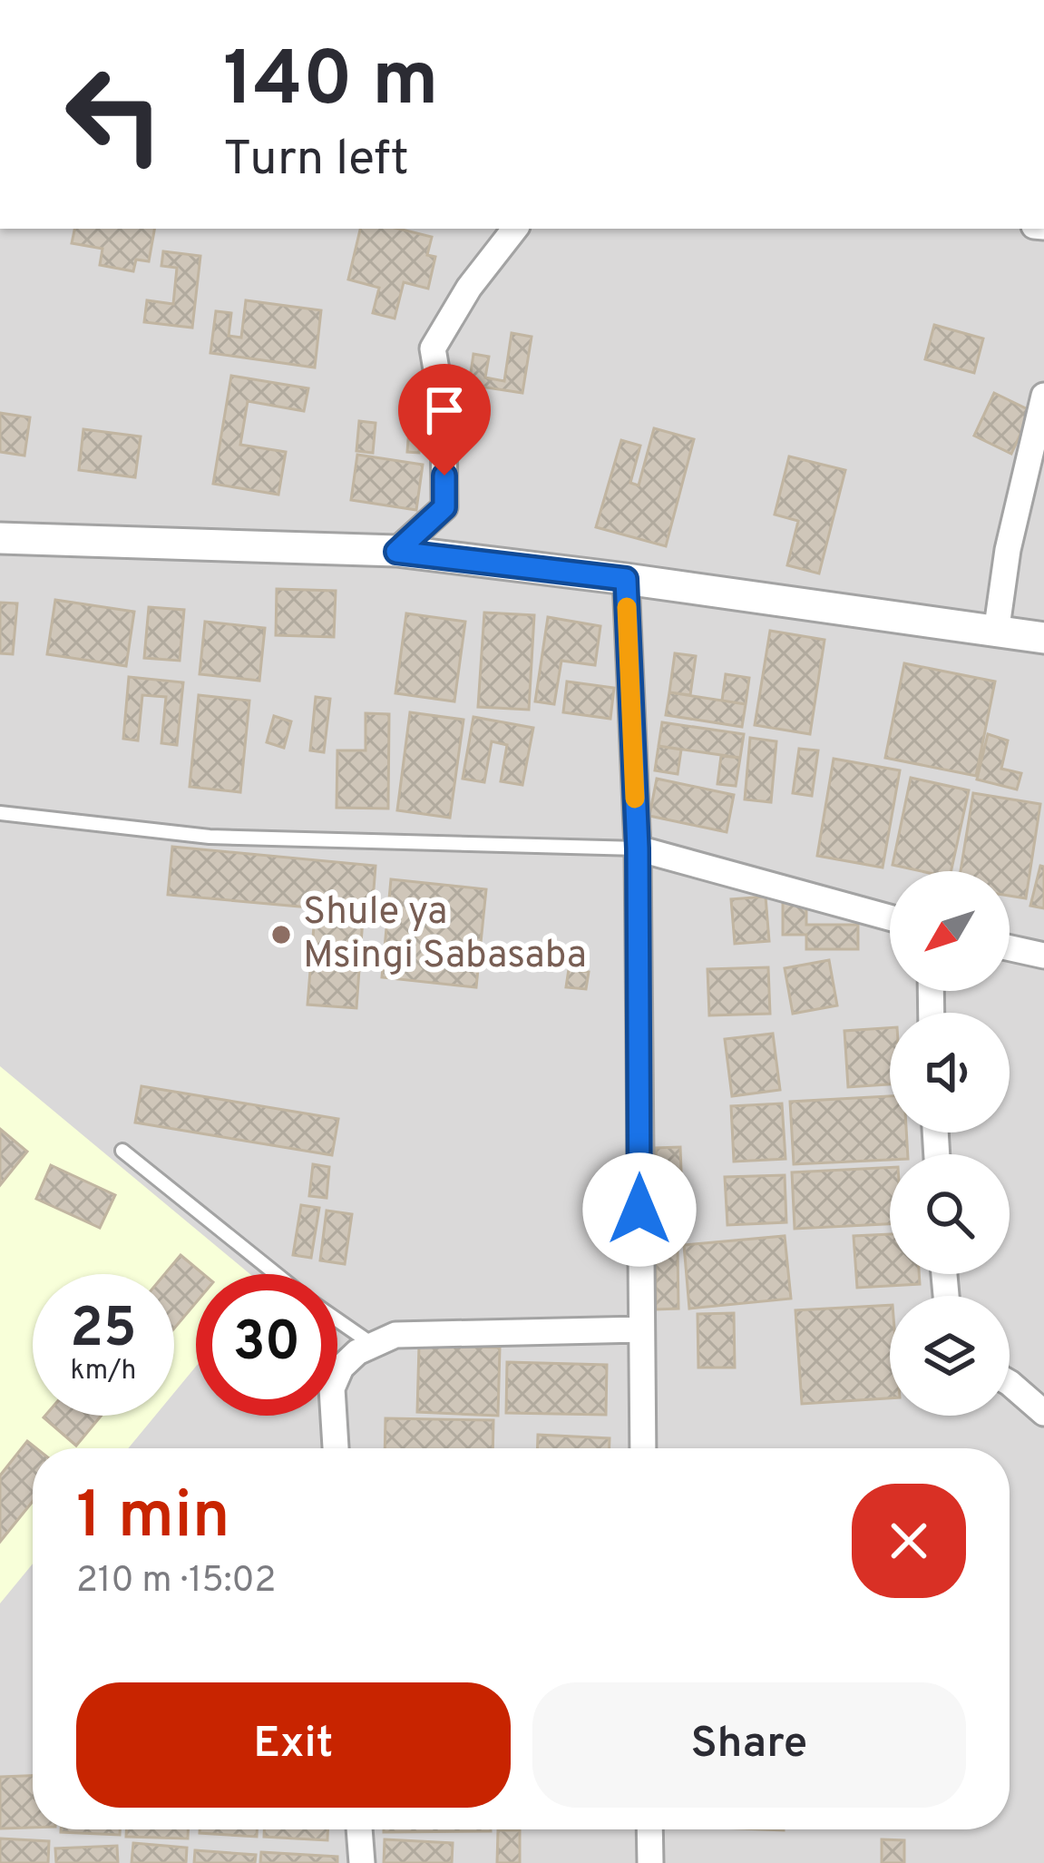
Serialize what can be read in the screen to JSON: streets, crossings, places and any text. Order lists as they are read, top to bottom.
{
  "places": ["Shule ya Msingi Sabasaba"],
  "north": "bottom left",
  "page": {
    "turn": ["140 m", "Turn left"],
    "speed": "25 km/h",
    "limit": "30",
    "heading": ["1 min", "210 m · 15:02"],
    "buttons": ["Exit", "Share"]
  }
}
